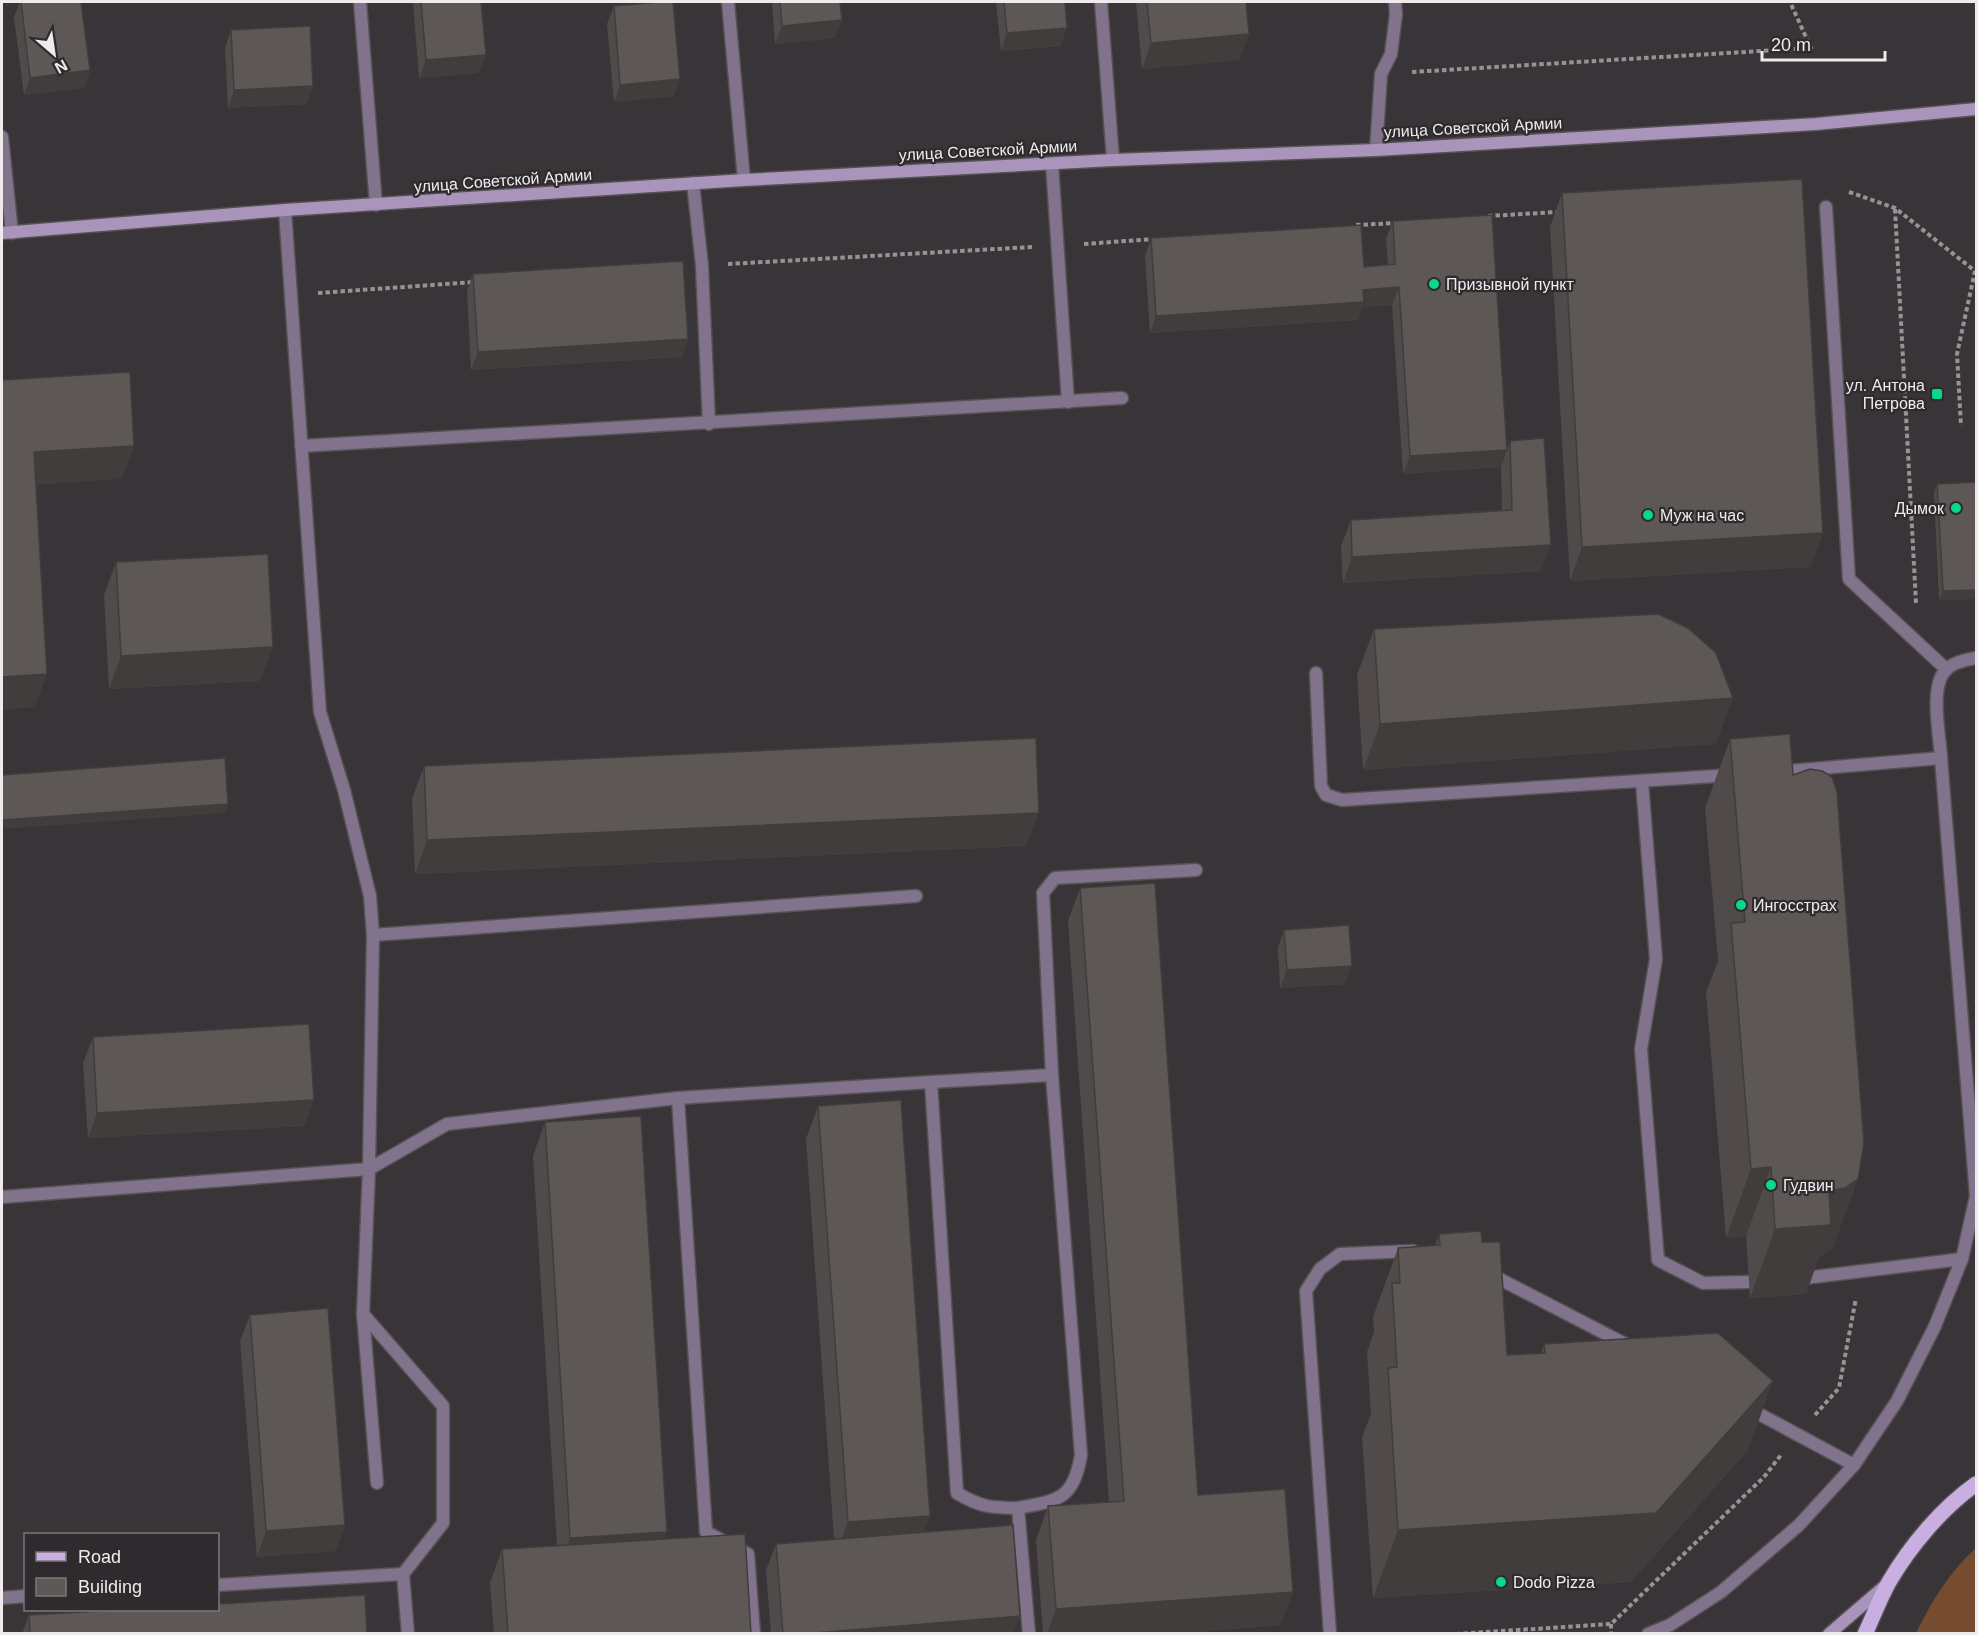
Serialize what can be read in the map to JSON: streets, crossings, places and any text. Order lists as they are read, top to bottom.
{
  "streets": {
    "street": ["улица Советской Армии"]
  },
  "places": {
    "other": [
      "Призывной пункт",
      "Дымок",
      "Муж на час",
      "Ингосстрах",
      "Гудвин",
      "Dodo Pizza"
    ],
    "transit": ["ул. Антона Петрова"]
  },
  "legend": ["Road", "Building"],
  "scale_bar": "20 m",
  "north": "bottom right"
}
